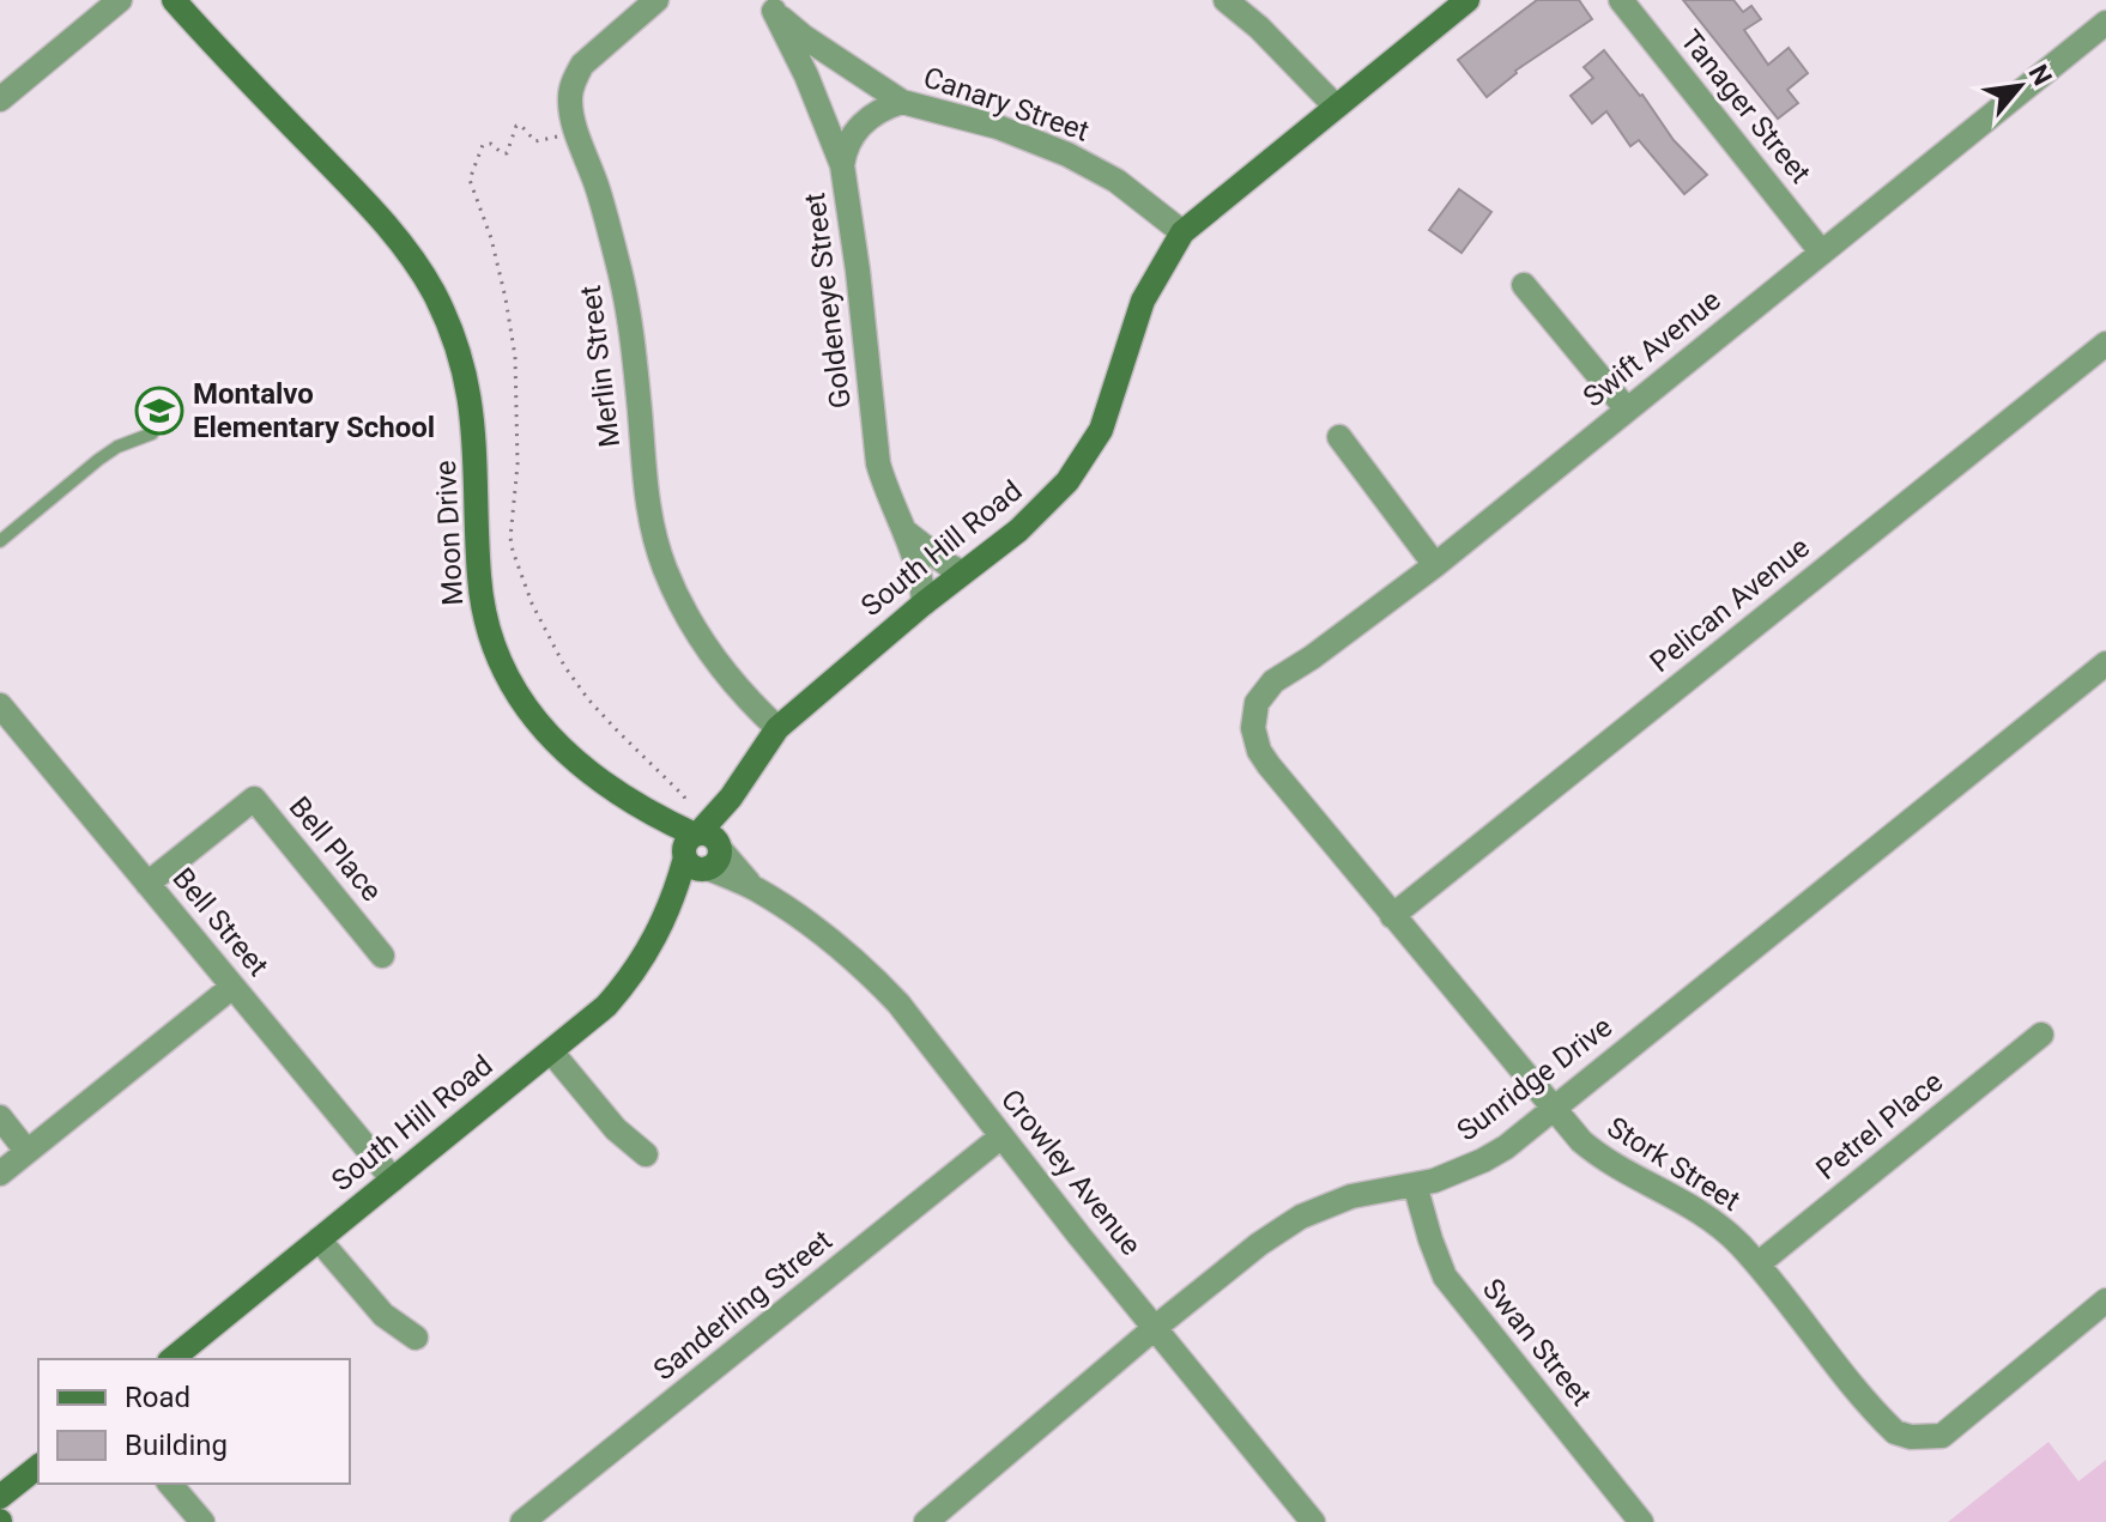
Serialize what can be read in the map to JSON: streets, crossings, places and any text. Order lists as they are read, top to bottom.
{
  "streets": {
    "street": [
      "Canary Street",
      "Tanager Street",
      "Goldeneye Street",
      "Swift Avenue",
      "Merlin Street",
      "Moon Drive",
      "South Hill Road",
      "Pelican Avenue",
      "Bell Place",
      "Bell Street",
      "Sunridge Drive",
      "Petrel Place",
      "Stork Street",
      "Crowley Avenue",
      "Sanderling Street",
      "Swan Street"
    ]
  },
  "crossings": [
    ["Canary Street", "Goldeneye Street"],
    ["Canary Street", "South Hill Road"],
    ["Tanager Street", "Swift Avenue"],
    ["Goldeneye Street", "South Hill Road"],
    ["Swift Avenue", "Stork Street"],
    ["Merlin Street", "South Hill Road"],
    ["Moon Drive", "South Hill Road"],
    ["Moon Drive", "Crowley Avenue"],
    ["South Hill Road", "Bell Street"],
    ["South Hill Road", "Crowley Avenue"],
    ["Pelican Avenue", "Stork Street"],
    ["Bell Place", "Bell Street"],
    ["Sunridge Drive", "Stork Street"],
    ["Sunridge Drive", "Crowley Avenue"],
    ["Sunridge Drive", "Swan Street"],
    ["Petrel Place", "Stork Street"],
    ["Crowley Avenue", "Sanderling Street"]
  ],
  "places": {
    "school or university": ["Montalvo Elementary School"]
  },
  "legend": ["Road", "Building"],
  "north": "top right"
}
